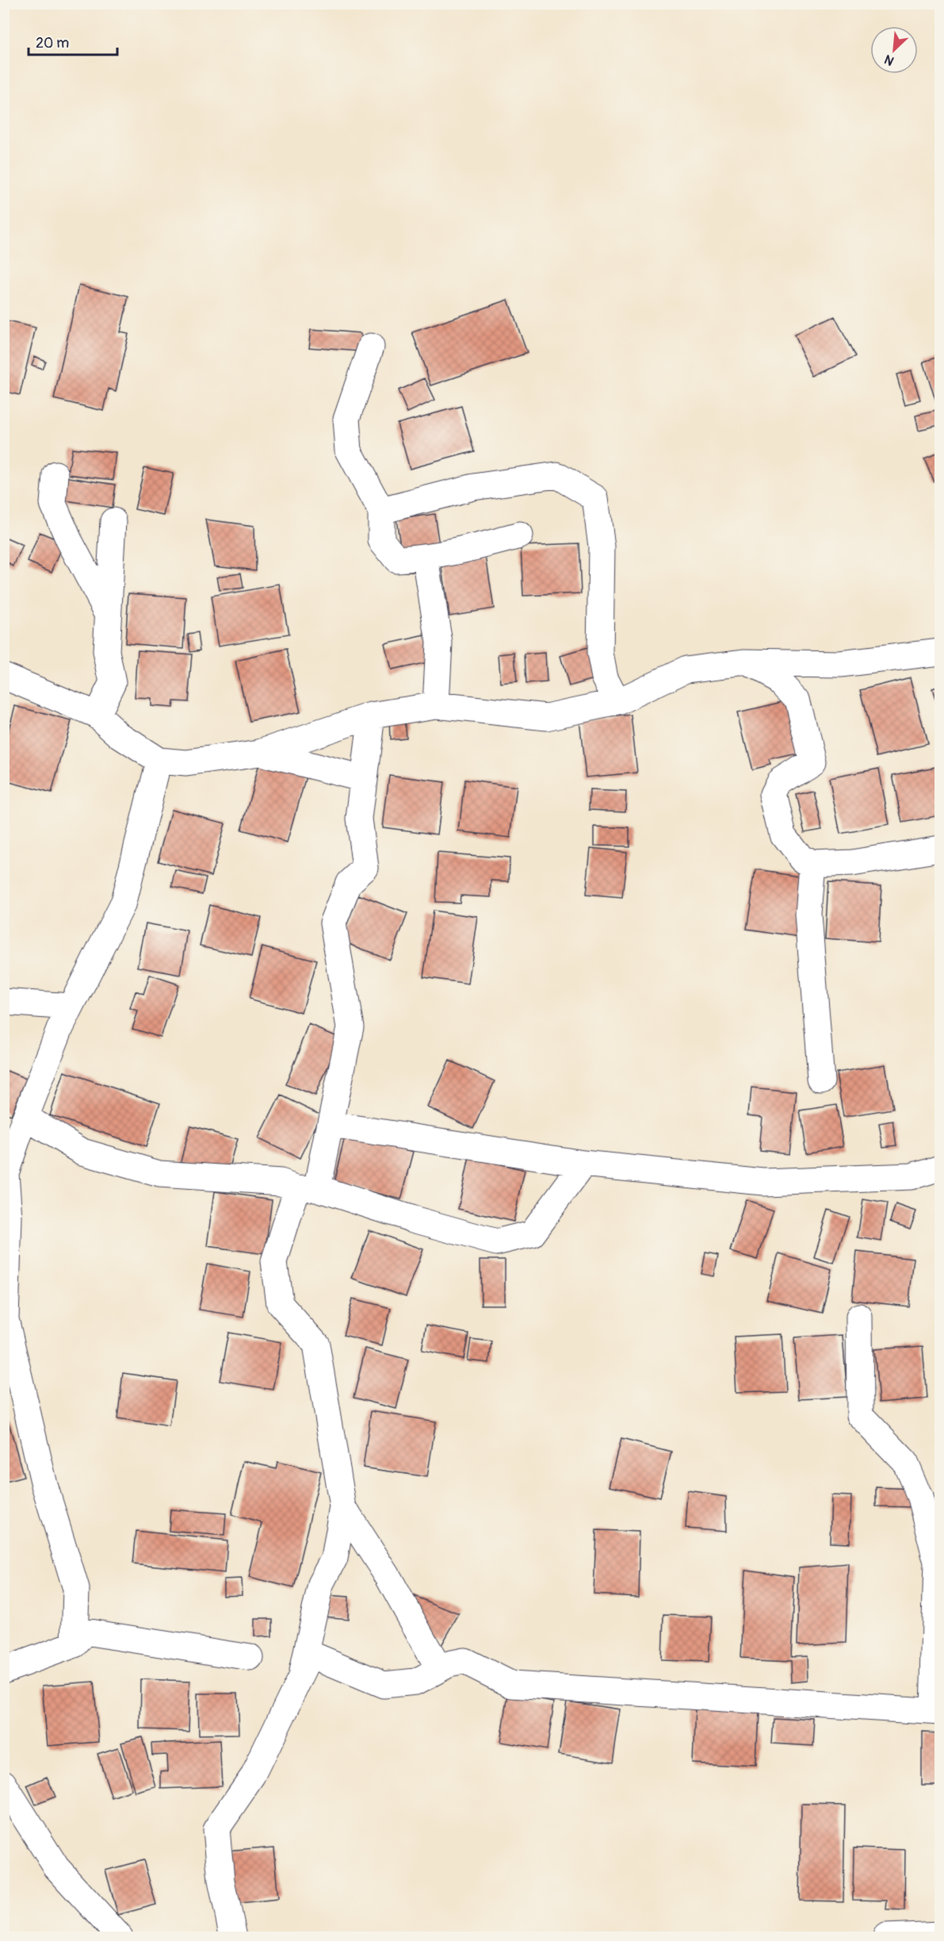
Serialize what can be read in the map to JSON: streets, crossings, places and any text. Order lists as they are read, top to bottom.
{
  "scale_bar": "20 m",
  "north": "bottom left"
}
